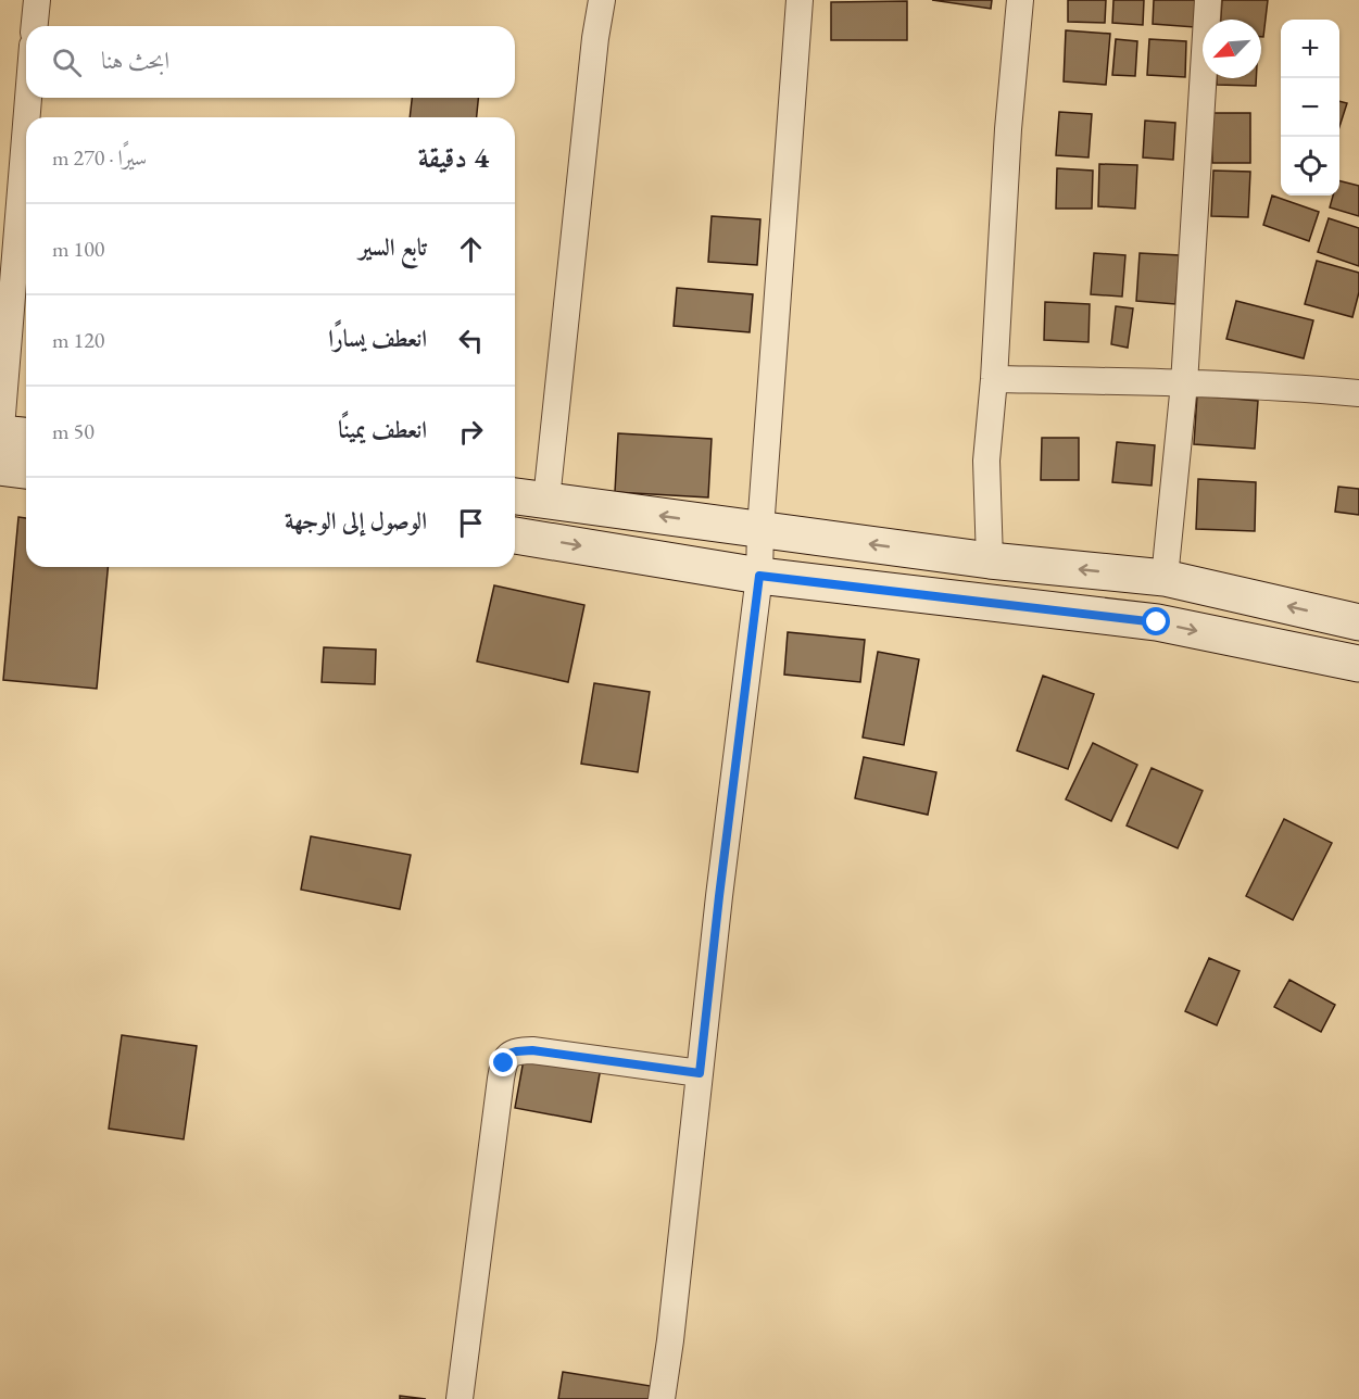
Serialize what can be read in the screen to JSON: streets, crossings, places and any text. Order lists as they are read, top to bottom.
{
  "north": "bottom left",
  "page": {
    "map_buttons": ["+", "−"],
    "search": "ابحث هنا",
    "heading": ["4 دقيقة", "سيرًا · 270 m"],
    "list": [
      ["تابع السير", "100 m"],
      ["انعطف يسارًا", "120 m"],
      ["انعطف يمينًا", "50 m"],
      "الوصول إلى الوجهة"
    ]
  }
}
